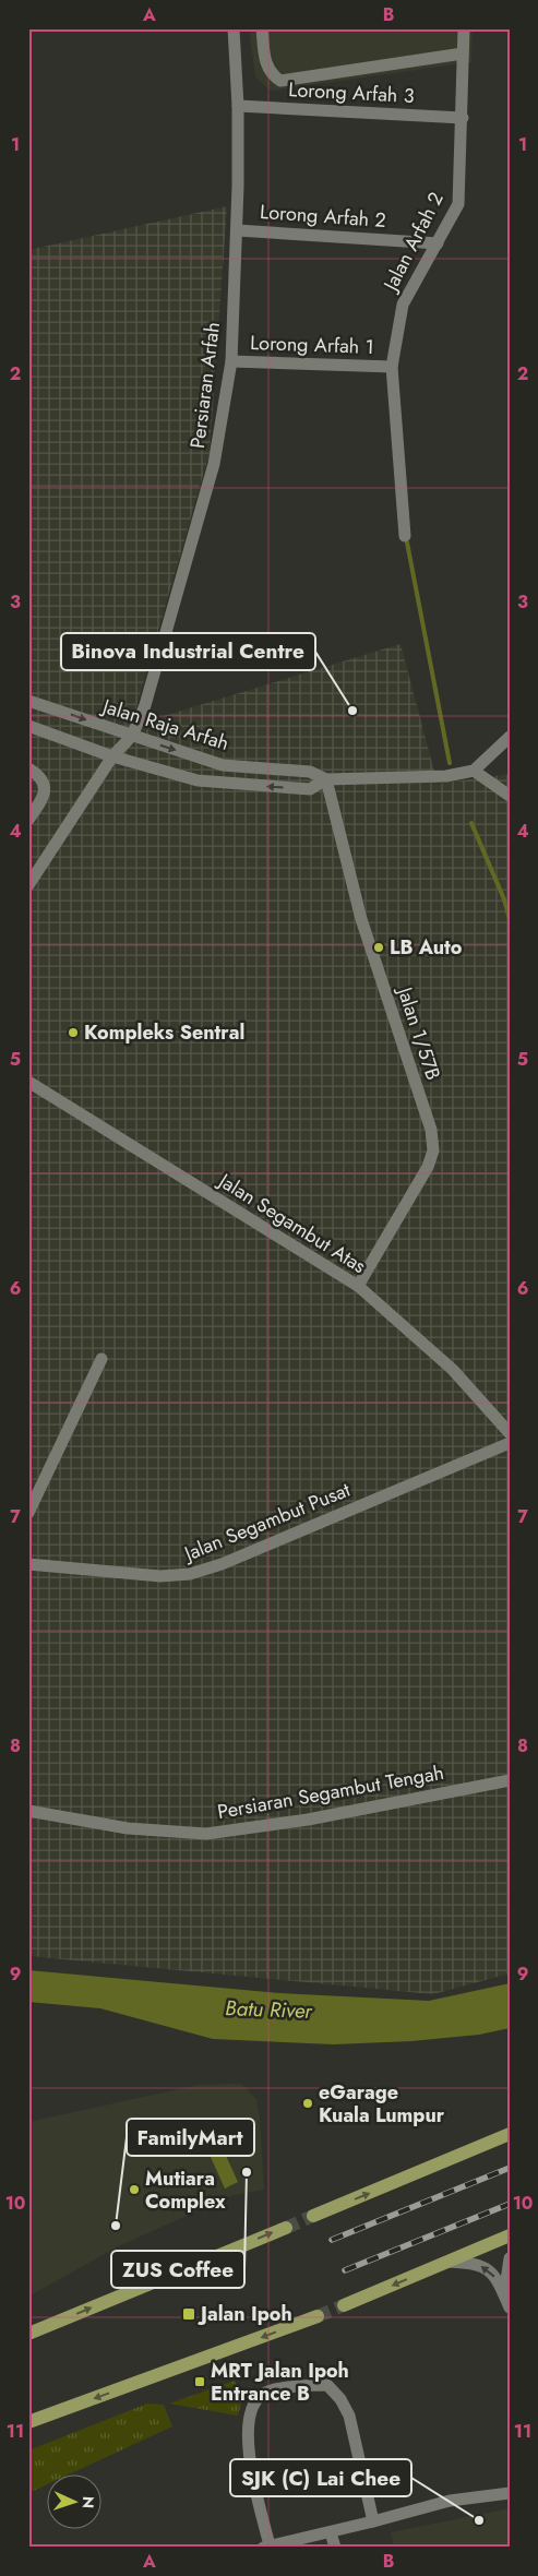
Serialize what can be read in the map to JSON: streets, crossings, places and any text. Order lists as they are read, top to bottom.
{
  "streets": {
    "street": [
      "Lorong Arfah 3",
      "Lorong Arfah 2",
      "Jalan Arfah 2",
      "Lorong Arfah 1",
      "Persiaran Arfah",
      "Jalan Raja Arfah",
      "Jalan 1/57B",
      "Jalan Segambut Atas",
      "Jalan Segambut Pusat",
      "Persiaran Segambut Tengah"
    ]
  },
  "crossings": [
    ["Lorong Arfah 3", "Jalan Arfah 2"],
    ["Lorong Arfah 3", "Persiaran Arfah"],
    ["Lorong Arfah 2", "Jalan Arfah 2"],
    ["Lorong Arfah 2", "Persiaran Arfah"],
    ["Jalan Arfah 2", "Lorong Arfah 1"],
    ["Lorong Arfah 1", "Persiaran Arfah"],
    ["Persiaran Arfah", "Jalan Raja Arfah"],
    ["Jalan Raja Arfah", "Jalan 1/57B"],
    ["Jalan 1/57B", "Jalan Segambut Atas"]
  ],
  "water": ["Batu River"],
  "places": {
    "other": [
      "Binova Industrial Centre",
      "LB Auto",
      "Kompleks Sentral",
      "eGarage Kuala Lumpur",
      "ZUS Coffee",
      "Mutiara Complex",
      "FamilyMart",
      "SJK (C) Lai Chee"
    ],
    "transit": ["Jalan Ipoh", "MRT Jalan Ipoh Entrance B"]
  },
  "north": "right",
  "grid": {
    "columns": ["A", "B"],
    "rows": [
      "1",
      "2",
      "3",
      "4",
      "5",
      "6",
      "7",
      "8",
      "9",
      "10",
      "11"
    ]
  }
}
